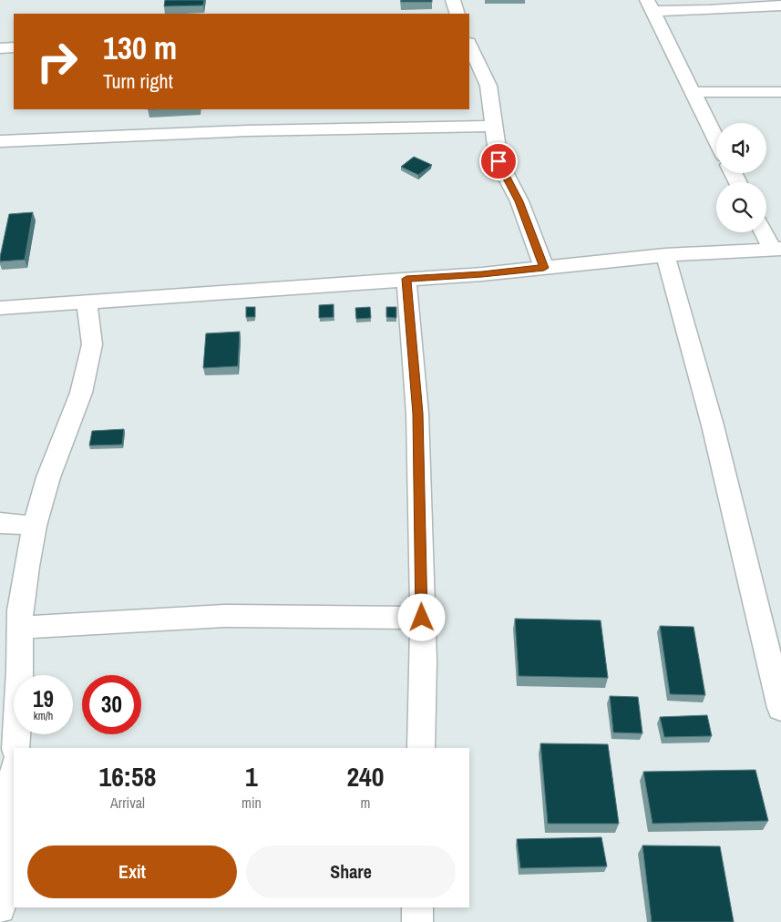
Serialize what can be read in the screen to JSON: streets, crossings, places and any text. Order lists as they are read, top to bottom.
{
  "page": {
    "turn": ["130 m", "Turn right"],
    "speed": "19 km/h",
    "limit": "30",
    "eta": [
      "16:58",
      "Arrival",
      "1",
      "min",
      "240",
      "m"
    ],
    "buttons": ["Exit", "Share"]
  }
}
